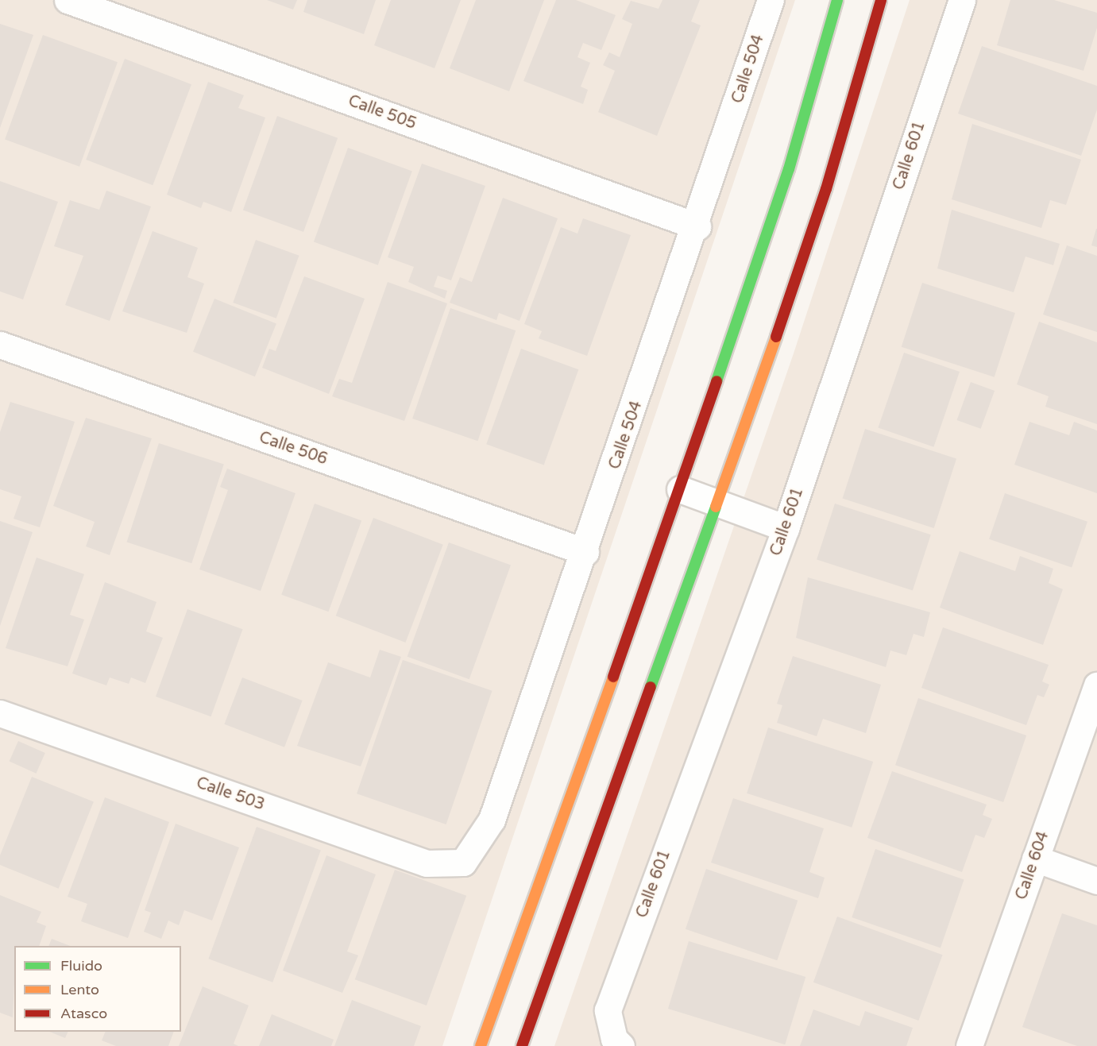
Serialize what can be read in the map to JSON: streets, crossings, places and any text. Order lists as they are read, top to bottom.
{
  "streets": {
    "street": [
      "Calle 504",
      "Calle 505",
      "Calle 601",
      "Calle 506",
      "Calle 503",
      "Calle 604"
    ]
  },
  "crossings": [
    ["Calle 504", "Calle 505"],
    ["Calle 504", "Calle 506"],
    ["Calle 504", "Calle 503"]
  ],
  "legend": ["Fluido", "Lento", "Atasco"]
}
